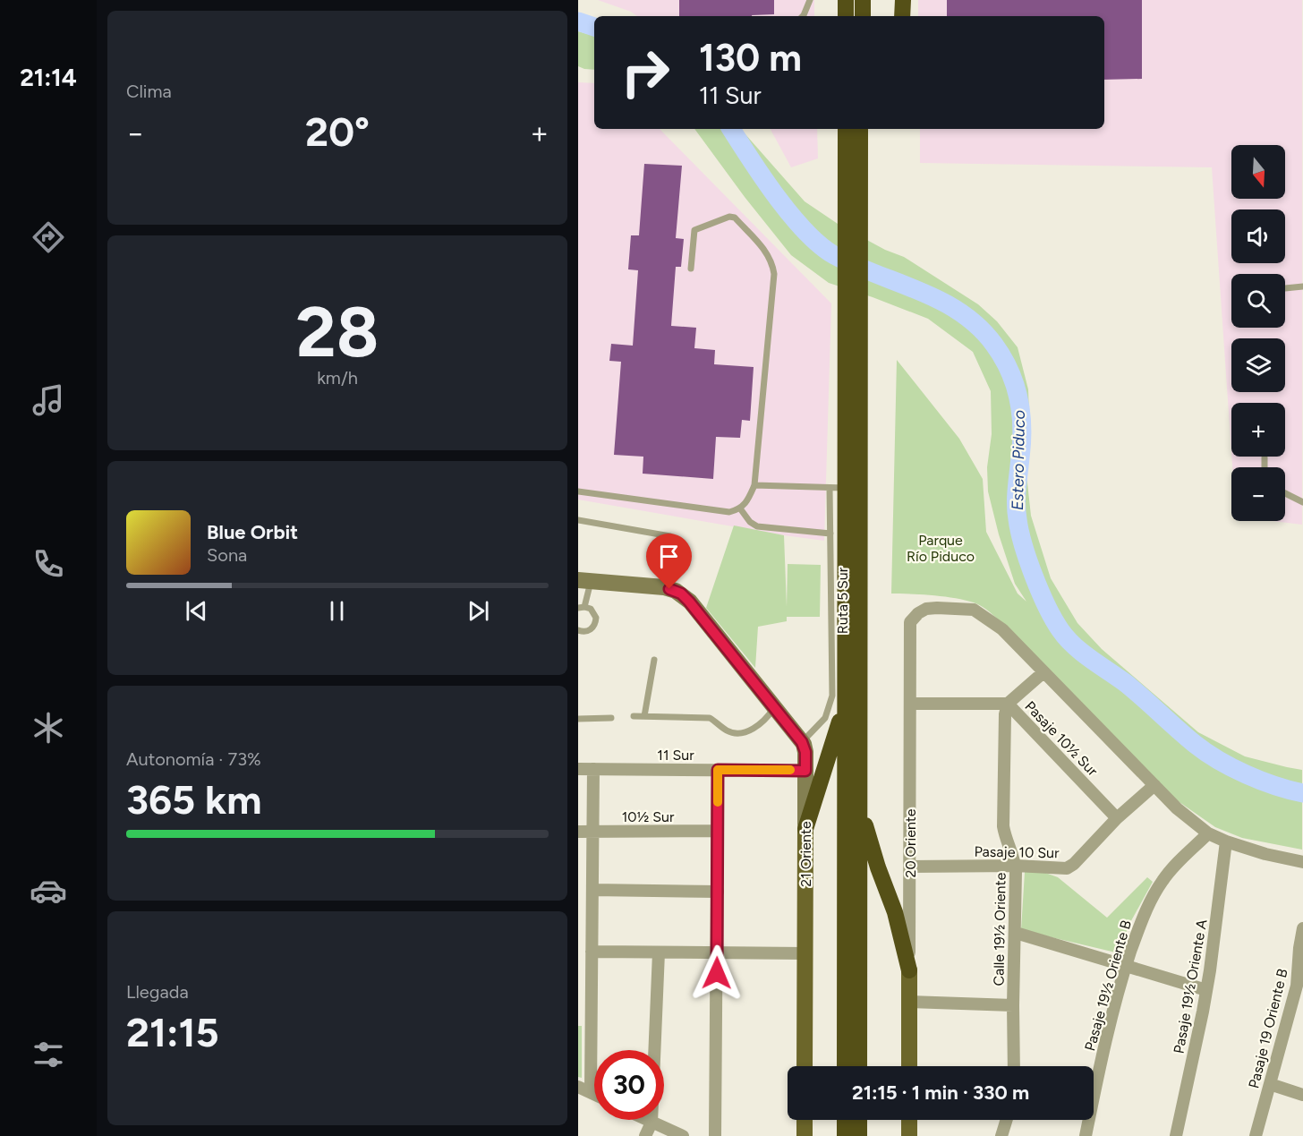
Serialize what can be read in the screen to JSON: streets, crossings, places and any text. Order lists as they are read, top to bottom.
{
  "streets": {
    "highway": ["Ruta 5 Sur"],
    "main road": ["20 Oriente", "21 Oriente"],
    "street": [
      "Pasaje 10½ Sur",
      "11 Sur",
      "10½ Sur",
      "Pasaje 10 Sur",
      "Calle 19½ Oriente",
      "Pasaje 19½ Oriente B",
      "Pasaje 19½ Oriente A",
      "Pasaje 19 Oriente B"
    ]
  },
  "crossings": [
    ["Pasaje 10½ Sur", "20 Oriente"],
    ["Pasaje 10½ Sur", "Pasaje 10 Sur"],
    ["Pasaje 10½ Sur", "Calle 19½ Oriente"],
    ["11 Sur", "21 Oriente"],
    ["20 Oriente", "Pasaje 10 Sur"],
    ["Pasaje 10 Sur", "Calle 19½ Oriente"]
  ],
  "water": ["Estero Piduco"],
  "parks": ["Parque Río Piduco"],
  "north": "bottom",
  "page": {
    "tabs": "21:14",
    "tile": [
      "Clima",
      ["28", "km/h"],
      ["Autonomía · 73%", "365 km"],
      ["Llegada", "21:15"]
    ],
    "turn": ["130 m", "11 Sur"],
    "heat": ["−", "20°", "+"],
    "map_buttons": ["+", "−"],
    "song": ["Blue Orbit", "Sona"],
    "limit": "30",
    "trip": "21:15 · 1 min · 330 m"
  }
}
